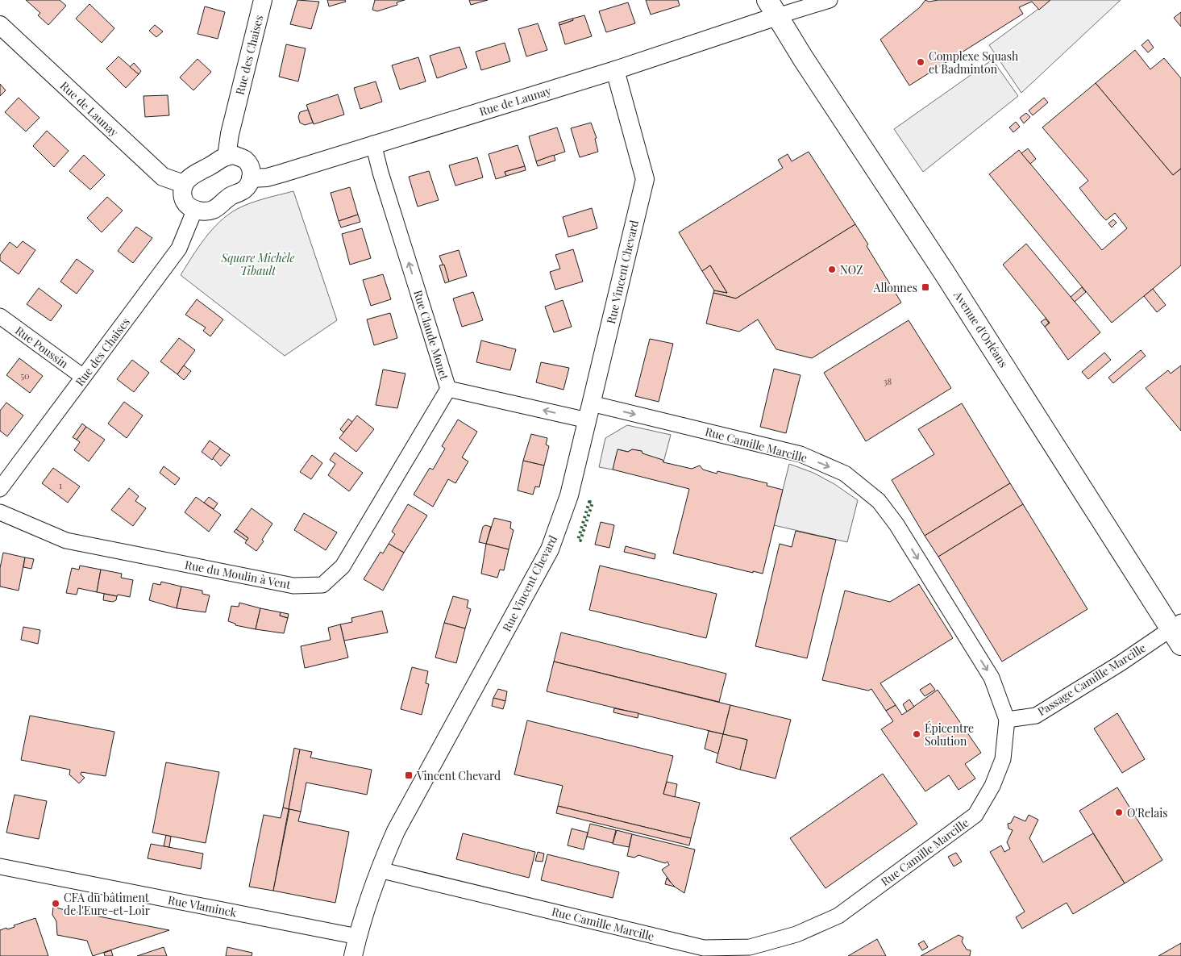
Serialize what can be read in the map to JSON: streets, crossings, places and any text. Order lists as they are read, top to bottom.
{
  "streets": {
    "main road": ["Avenue d'Orléans"],
    "street": [
      "Rue des Chaises",
      "Rue de Launay",
      "Rue Vincent Chevard",
      "Rue Claude Monet",
      "Rue Poussin",
      "Rue Camille Marcille",
      "Rue du Moulin à Vent",
      "Passage Camille Marcille",
      "Rue Vlaminck"
    ]
  },
  "crossings": [
    ["Rue des Chaises", "Rue Poussin"],
    ["Rue de Launay", "Rue Vincent Chevard"],
    ["Rue de Launay", "Avenue d'Orléans"],
    ["Rue de Launay", "Rue Claude Monet"],
    ["Rue Vincent Chevard", "Rue Claude Monet"],
    ["Rue Vincent Chevard", "Rue Camille Marcille"],
    ["Rue Vincent Chevard", "Rue Vlaminck"],
    ["Avenue d'Orléans", "Passage Camille Marcille"],
    ["Rue Claude Monet", "Rue Camille Marcille"],
    ["Rue Claude Monet", "Rue du Moulin à Vent"],
    ["Rue Camille Marcille", "Passage Camille Marcille"]
  ],
  "one_way": ["Rue Claude Monet", "Rue Camille Marcille"],
  "parks": ["Square Michèle Tibault"],
  "places": {
    "other": [
      "Complexe Squash et Badminton",
      "NOZ",
      "Épicentre Solution",
      "O'Relais",
      "CFA du bâtiment de l'Eure-et-Loir"
    ],
    "transit": ["Allonnes", "Vincent Chevard"]
  },
  "house_numbers": ["50", "38", "1"]
}
